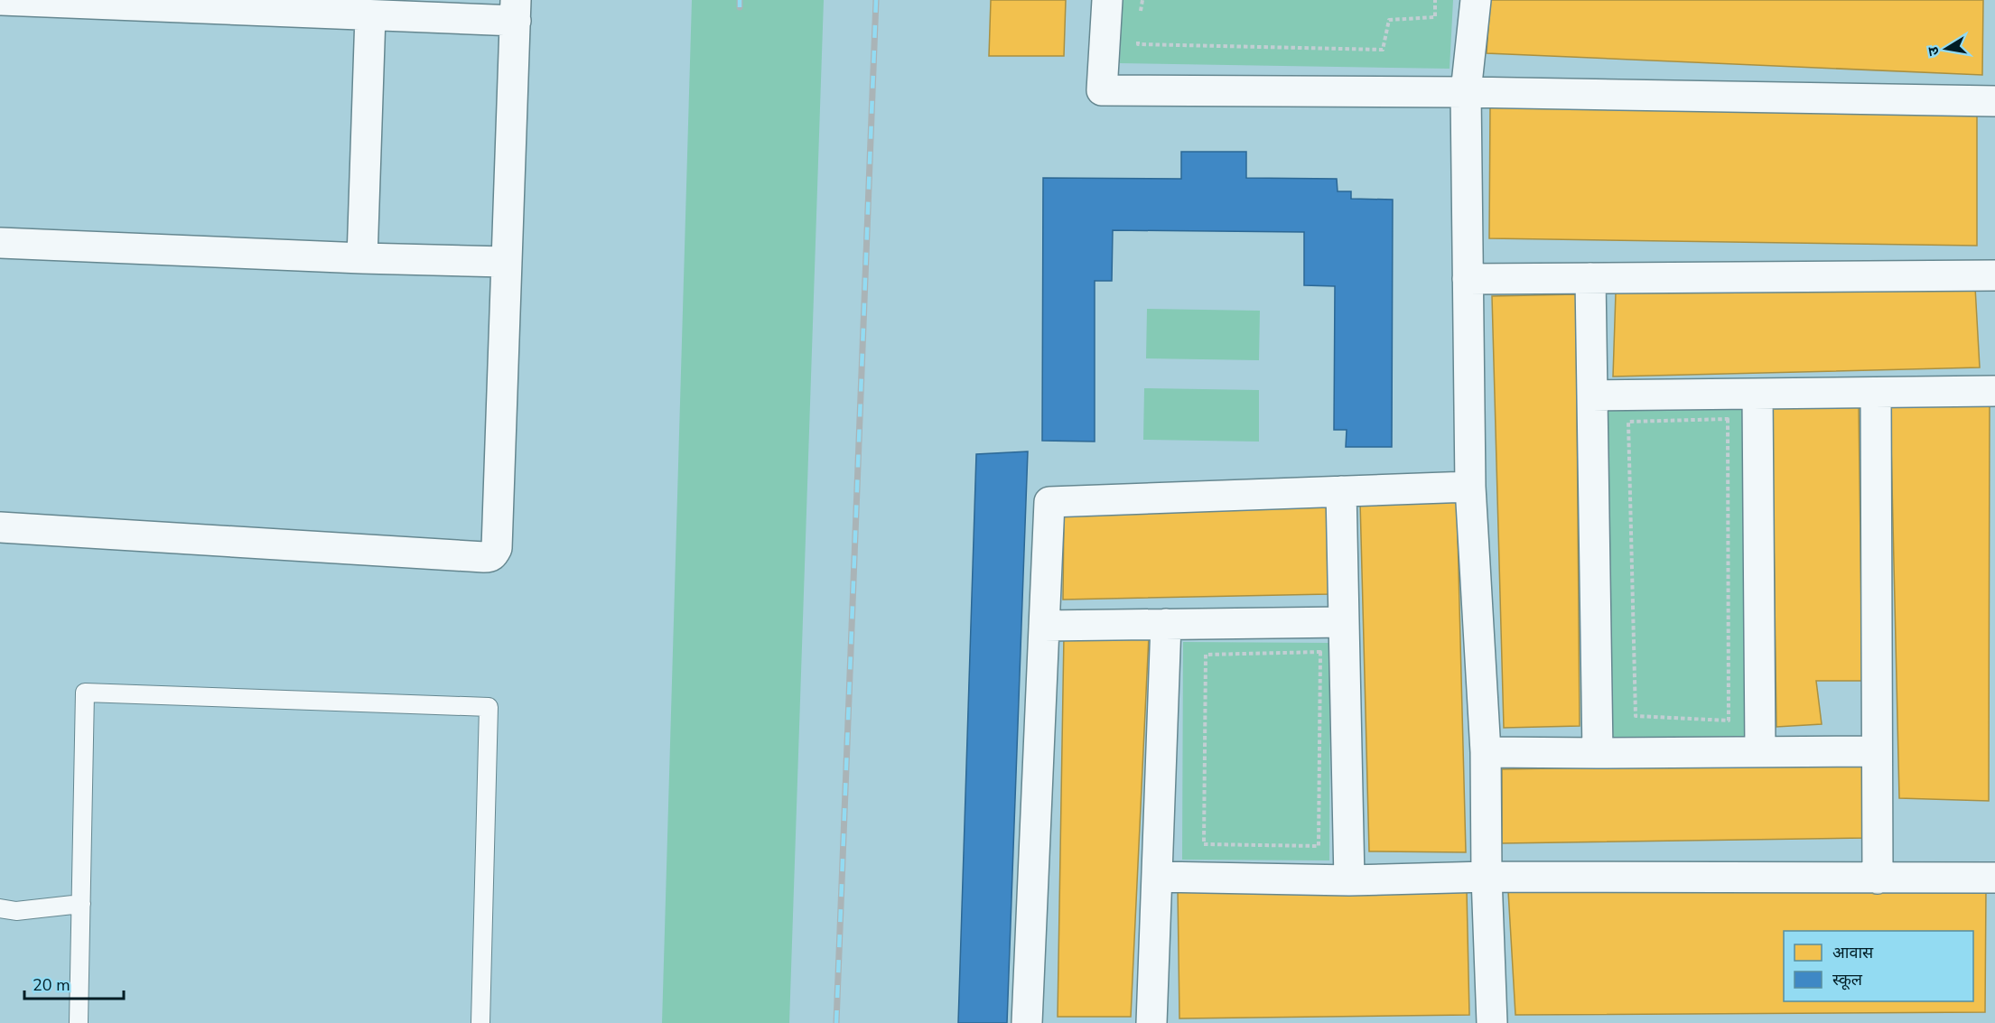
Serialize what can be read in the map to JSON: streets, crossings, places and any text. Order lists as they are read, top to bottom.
{
  "legend": ["आवास", "स्कूल"],
  "scale_bar": "20 m",
  "north": "left"
}
